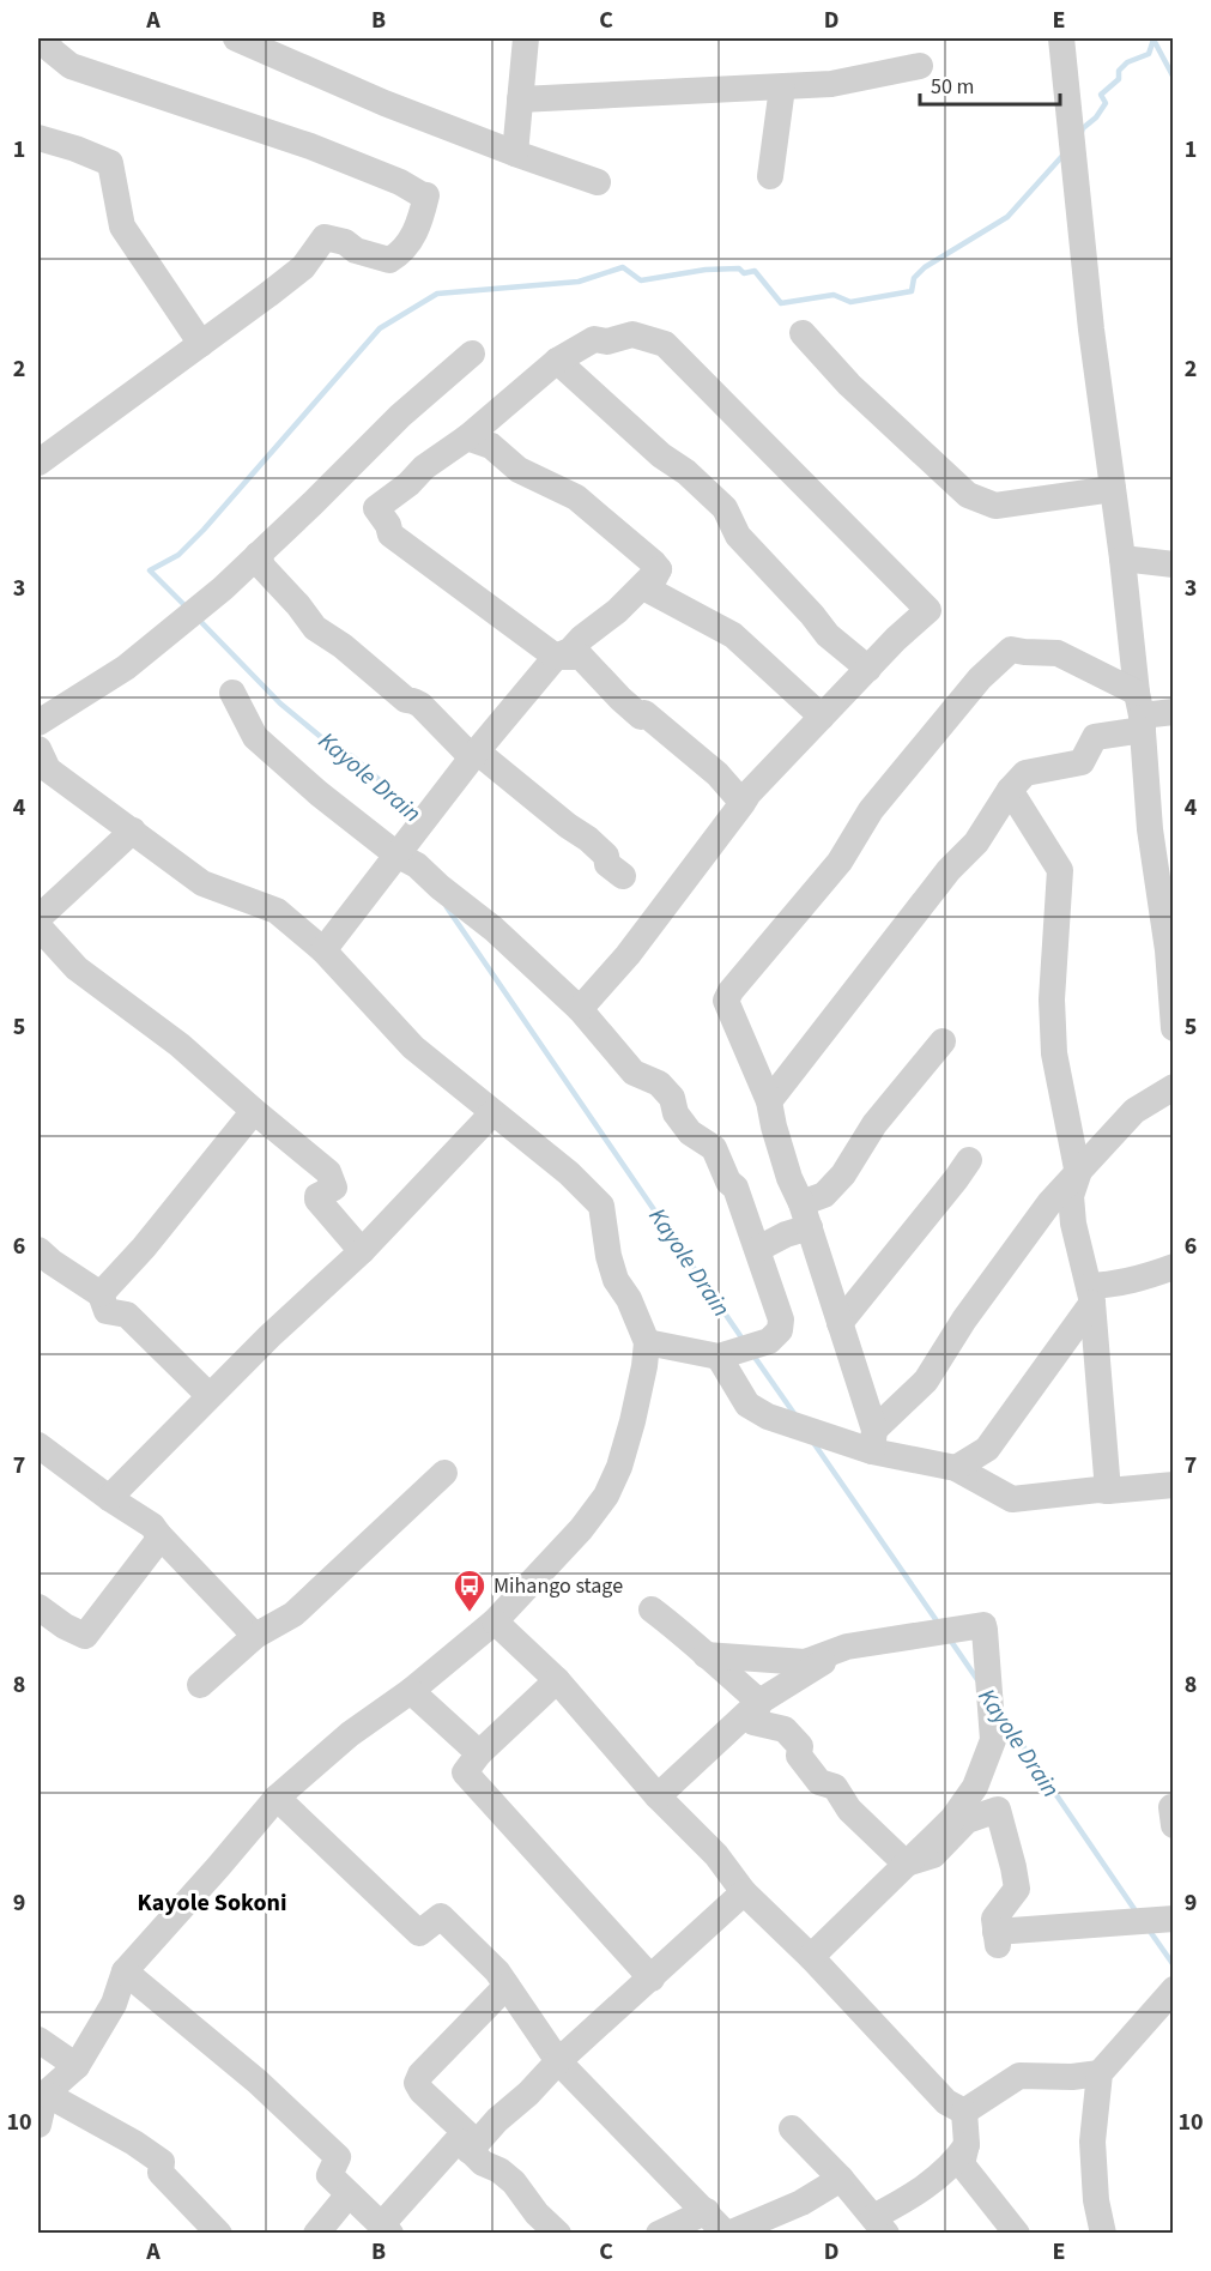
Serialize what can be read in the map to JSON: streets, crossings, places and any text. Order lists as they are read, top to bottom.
{
  "districts": ["Kayole Sokoni"],
  "water": ["Kayole Drain"],
  "places": {
    "bus stop": ["Mihango stage"]
  },
  "scale_bar": "50 m",
  "grid": {
    "columns": [
      "A",
      "B",
      "C",
      "D",
      "E"
    ],
    "rows": [
      "1",
      "2",
      "3",
      "4",
      "5",
      "6",
      "7",
      "8",
      "9",
      "10"
    ]
  }
}
